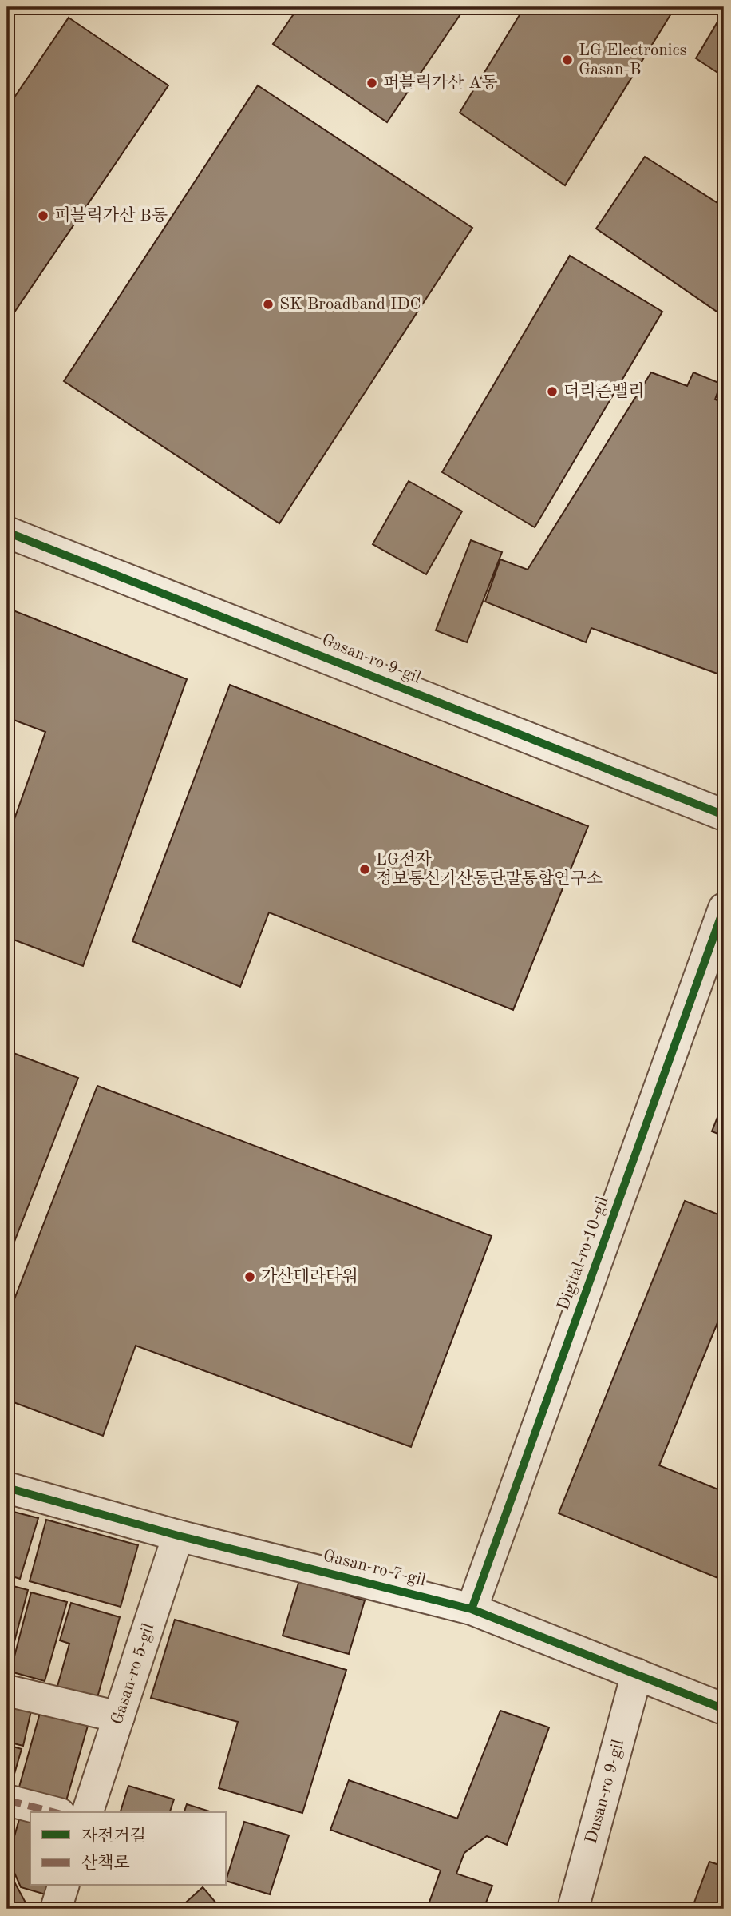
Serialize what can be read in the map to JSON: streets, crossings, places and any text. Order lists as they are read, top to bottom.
{
  "streets": {
    "street": [
      "Gasan-ro 9-gil",
      "Digital-ro 10-gil",
      "Gasan-ro 7-gil",
      "Gasan-ro 5-gil",
      "Dusan-ro 9-gil"
    ]
  },
  "crossings": [
    ["Digital-ro 10-gil", "Gasan-ro 7-gil"],
    ["Gasan-ro 7-gil", "Gasan-ro 5-gil"],
    ["Gasan-ro 7-gil", "Dusan-ro 9-gil"]
  ],
  "places": [
    "LG Electronics Gasan-B",
    "퍼블릭가산 A동",
    "퍼블릭가산 B동",
    "SK Broadband IDC",
    "더리즌밸리",
    "LG전자 정보통신가산동단말통합연구소",
    "가산테라타워"
  ],
  "legend": ["자전거길", "산책로"]
}
